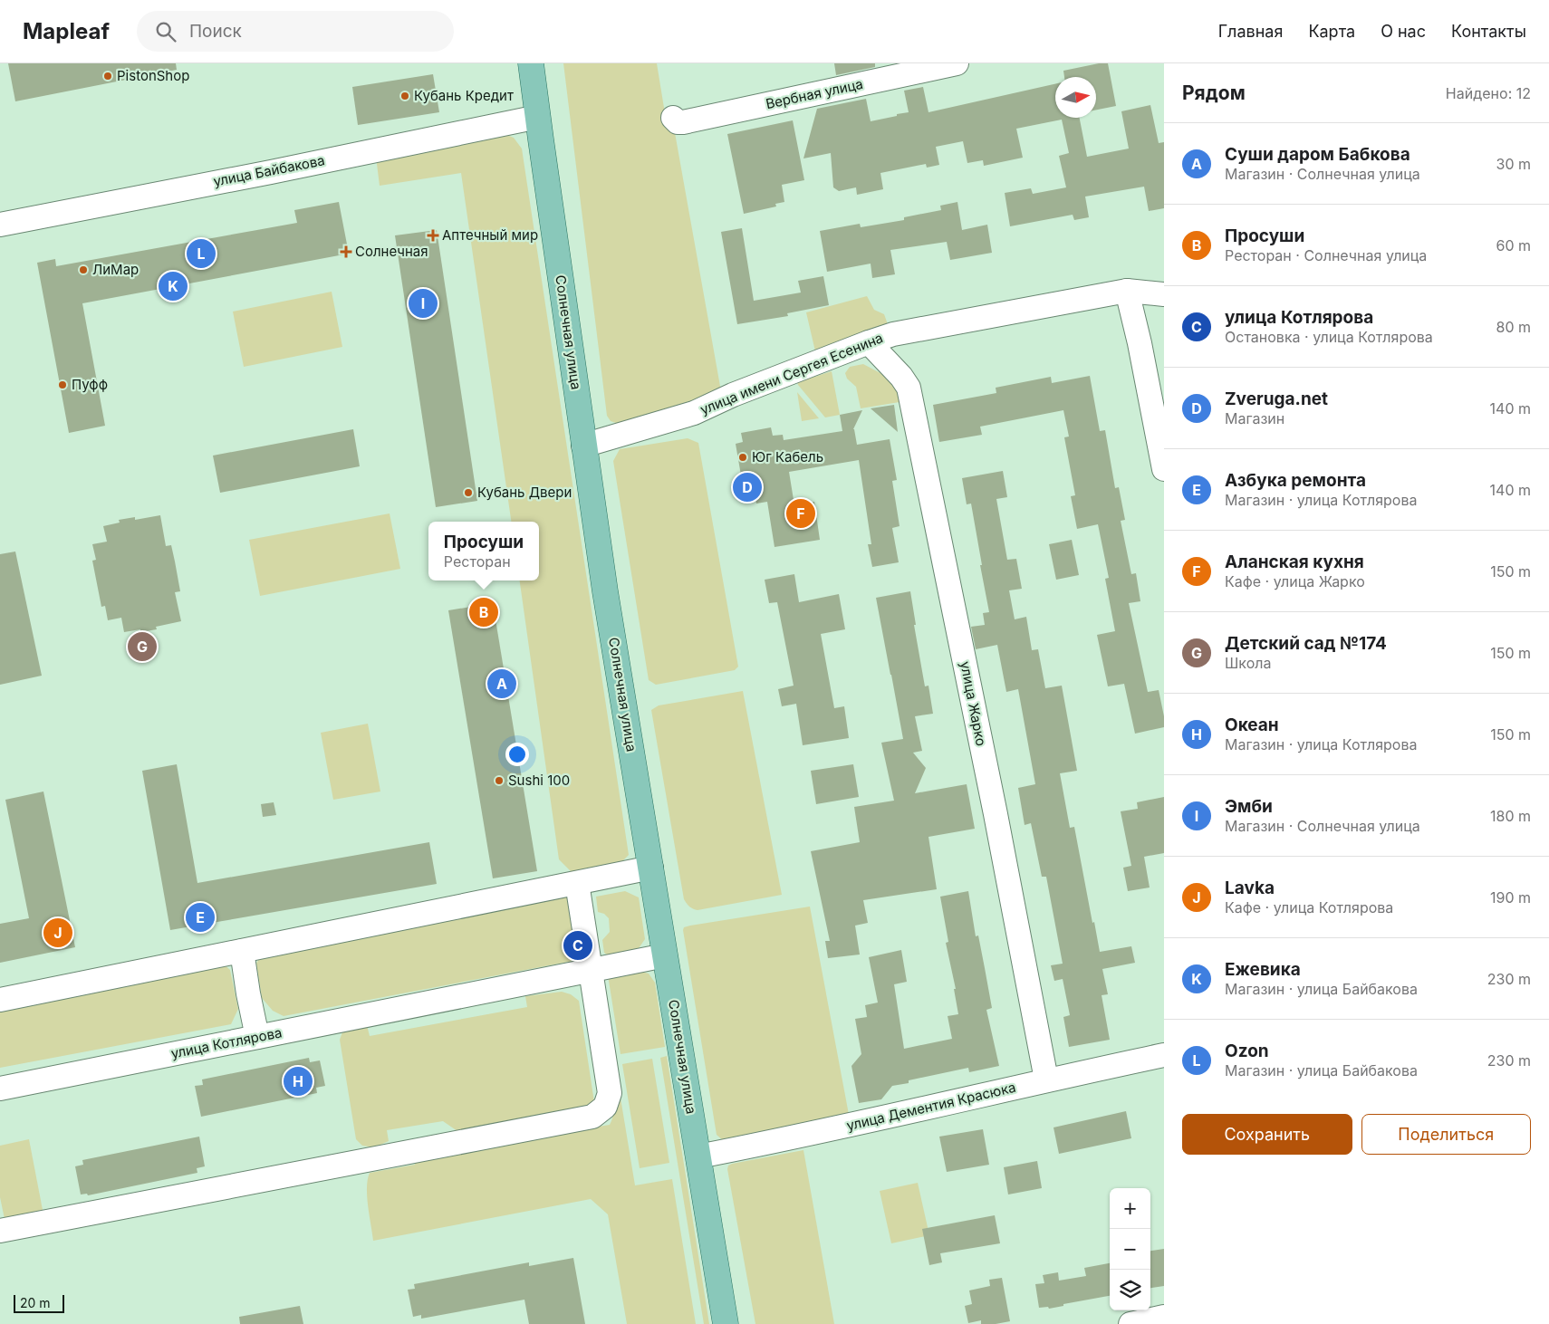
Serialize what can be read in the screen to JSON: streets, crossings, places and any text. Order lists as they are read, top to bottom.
{
  "streets": {
    "main road": ["Солнечная улица"],
    "street": [
      "Вербная улица",
      "улица Байбакова",
      "улица имени Сергея Есенина",
      "улица Жарко",
      "улица Котлярова",
      "улица Дементия Красюка"
    ]
  },
  "crossings": [
    ["улица Байбакова", "Солнечная улица"],
    ["Солнечная улица", "улица имени Сергея Есенина"],
    ["Солнечная улица", "улица Котлярова"],
    ["Солнечная улица", "улица Дементия Красюка"],
    ["улица имени Сергея Есенина", "улица Жарко"],
    ["улица Жарко", "улица Дементия Красюка"]
  ],
  "places": {
    "other": [
      "PistonShop",
      "Кубань Кредит",
      "ЛиМар",
      "Пуфф",
      "Юг Кабель",
      "Кубань Двери",
      "Sushi 100"
    ],
    "health": ["Аптечный мир", "Солнечная"]
  },
  "scale_bar": "20 m",
  "north": "right",
  "page": {
    "header": "Mapleaf",
    "search": "Поиск",
    "nav": [
      "Главная",
      "Карта",
      "О нас",
      "Контакты"
    ],
    "heading": ["Рядом", "Найдено: 12"],
    "list": [
      {
        "mark": "A",
        "name": "Суши даром Бабкова",
        "note": "Магазин · Солнечная улица",
        "value": "30 m"
      },
      {
        "mark": "B",
        "name": "Просуши",
        "note": "Ресторан · Солнечная улица",
        "value": "60 m"
      },
      {
        "mark": "C",
        "name": "улица Котлярова",
        "note": "Остановка · улица Котлярова",
        "value": "80 m"
      },
      {
        "mark": "D",
        "name": "Zveruga.net",
        "note": "Магазин",
        "value": "140 m"
      },
      {
        "mark": "E",
        "name": "Азбука ремонта",
        "note": "Магазин · улица Котлярова",
        "value": "140 m"
      },
      {
        "mark": "F",
        "name": "Аланская кухня",
        "note": "Кафе · улица Жарко",
        "value": "150 m"
      },
      {
        "mark": "G",
        "name": "Детский сад №174",
        "note": "Школа",
        "value": "150 m"
      },
      {
        "mark": "H",
        "name": "Океан",
        "note": "Магазин · улица Котлярова",
        "value": "150 m"
      },
      {
        "mark": "I",
        "name": "Эмби",
        "note": "Магазин · Солнечная улица",
        "value": "180 m"
      },
      {
        "mark": "J",
        "name": "Lavka",
        "note": "Кафе · улица Котлярова",
        "value": "190 m"
      },
      {
        "mark": "K",
        "name": "Ежевика",
        "note": "Магазин · улица Байбакова",
        "value": "230 m"
      },
      {
        "mark": "L",
        "name": "Ozon",
        "note": "Магазин · улица Байбакова",
        "value": "230 m"
      }
    ],
    "pins": [
      "L",
      "K",
      "I",
      "D",
      "F",
      "B",
      "G",
      "A",
      "E",
      "J",
      "C",
      "H"
    ],
    "popup": ["Просуши", "Ресторан"],
    "buttons": ["Сохранить", "Поделиться"],
    "map_buttons": ["+", "−"],
    "scale": "20 m"
  }
}
